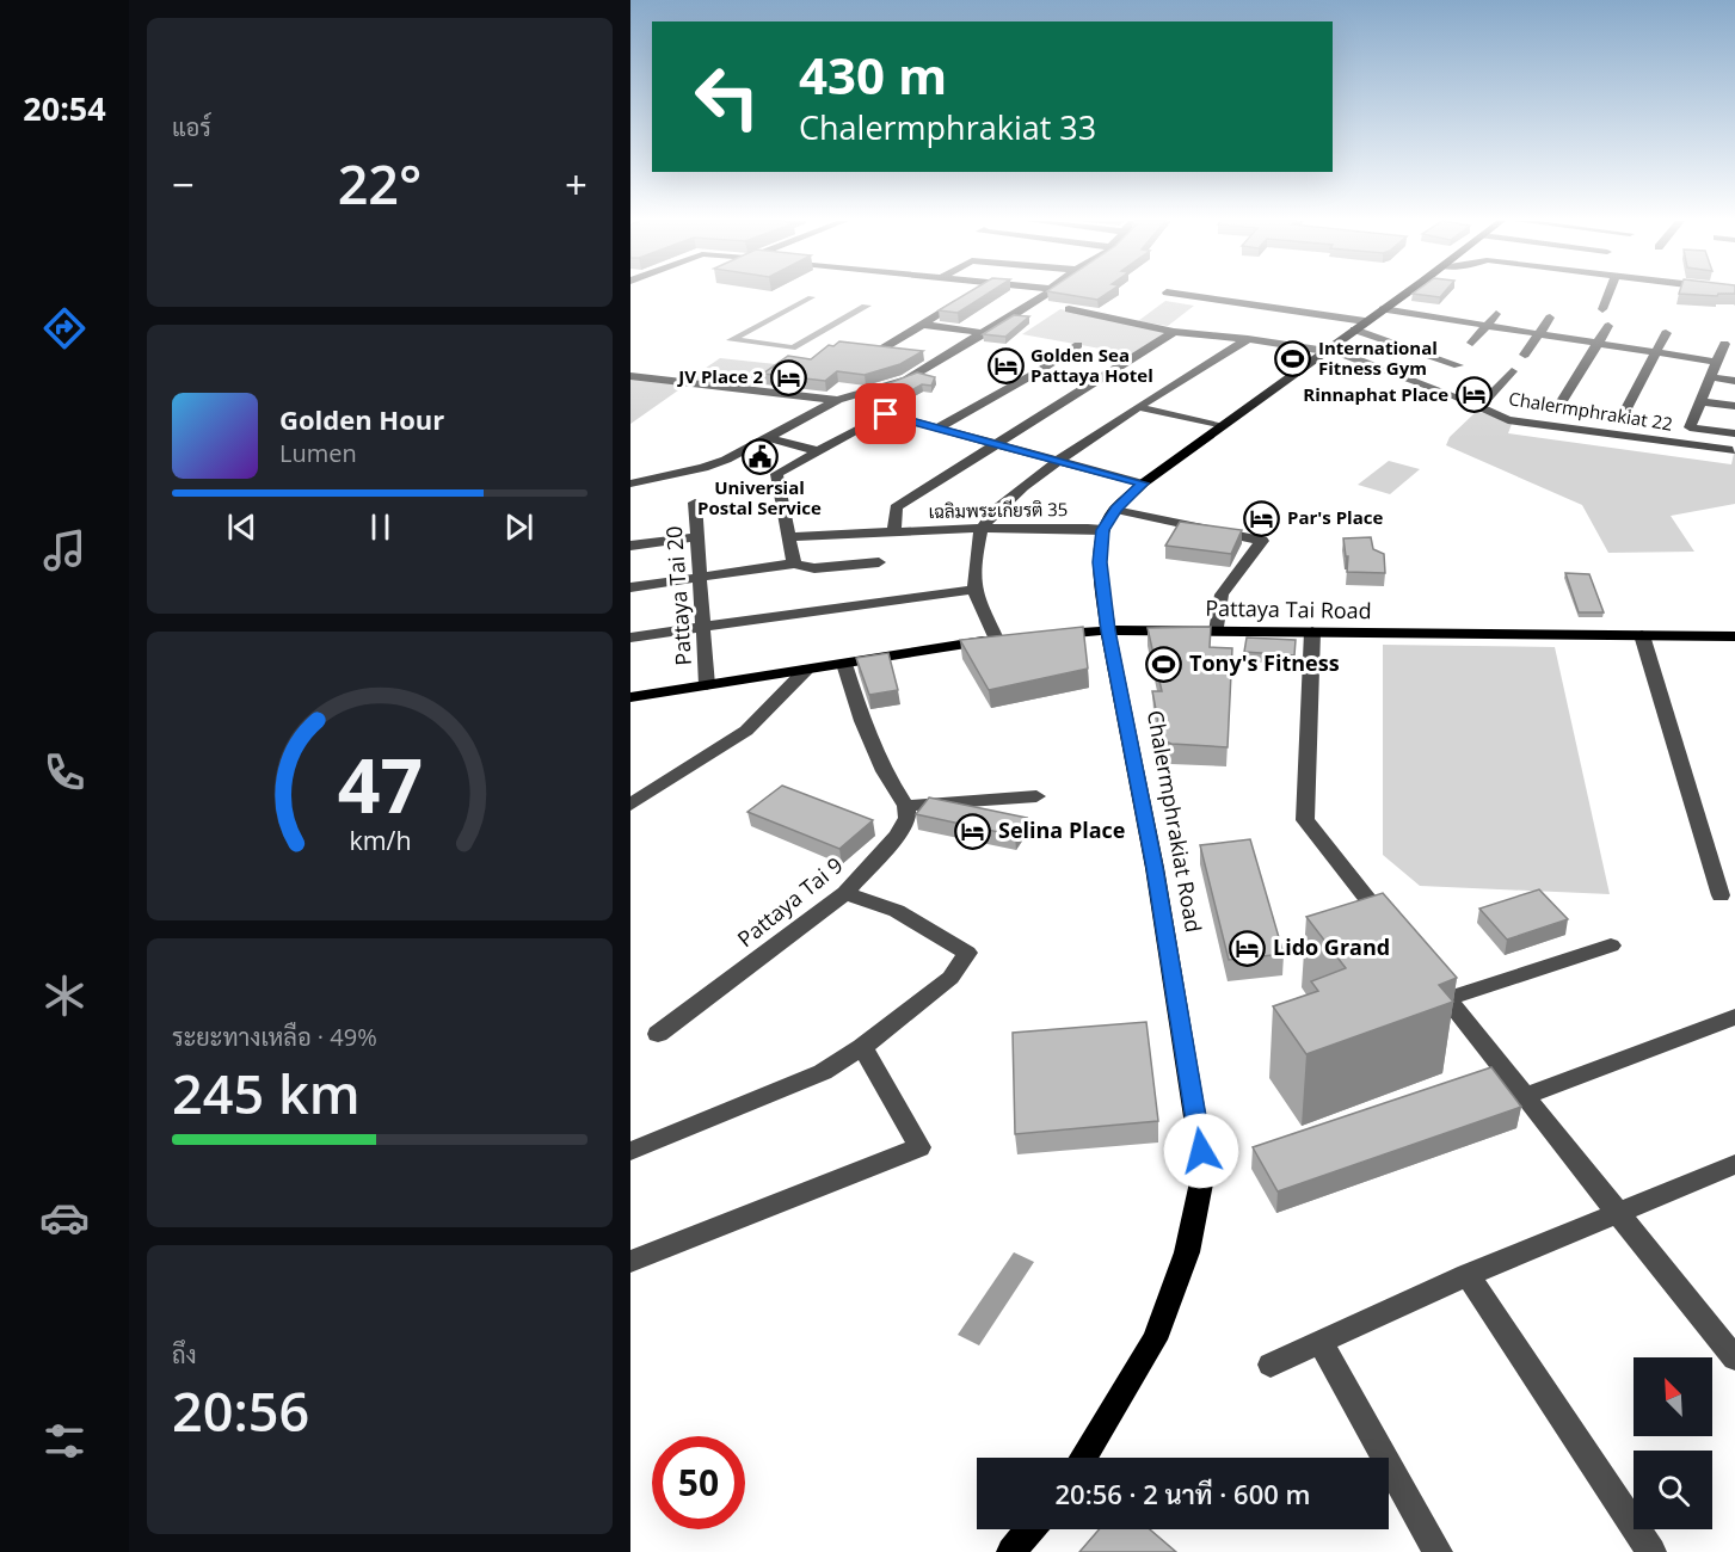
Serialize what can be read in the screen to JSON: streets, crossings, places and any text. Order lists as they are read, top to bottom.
{
  "streets": {
    "main road": ["Pattaya Tai Road", "Chalermphrakiat Road"],
    "street": [
      "Chalermphrakiat 22",
      "เฉลิมพระเกียรติ 35",
      "Pattaya Tai 20",
      "Pattaya Tai 9"
    ]
  },
  "crossings": [
    ["Chalermphrakiat 22", "Chalermphrakiat Road"],
    ["เฉลิมพระเกียรติ 35", "Chalermphrakiat Road"],
    ["Pattaya Tai Road", "Chalermphrakiat Road"]
  ],
  "places": {
    "sports": ["International Fitness Gym", "Tony's Fitness"],
    "hotel": [
      "Golden Sea Pattaya Hotel",
      "JV Place 2",
      "Rinnaphat Place",
      "Par's Place",
      "Selina Place",
      "Lido Grand"
    ],
    "public building": ["Universial Postal Service"]
  },
  "north": "top left",
  "page": {
    "tabs": "20:54",
    "tile": [
      "แอร์",
      ["ระยะทางเหลือ · 49%", "245 km"],
      ["ถึง", "20:56"]
    ],
    "turn": ["430 m", "Chalermphrakiat 33"],
    "heat": ["−", "22°", "+"],
    "song": ["Golden Hour", "Lumen"],
    "limit": "50",
    "trip": "20:56 · 2 นาที · 600 m",
    "gauge": ["47", "km/h"]
  }
}
